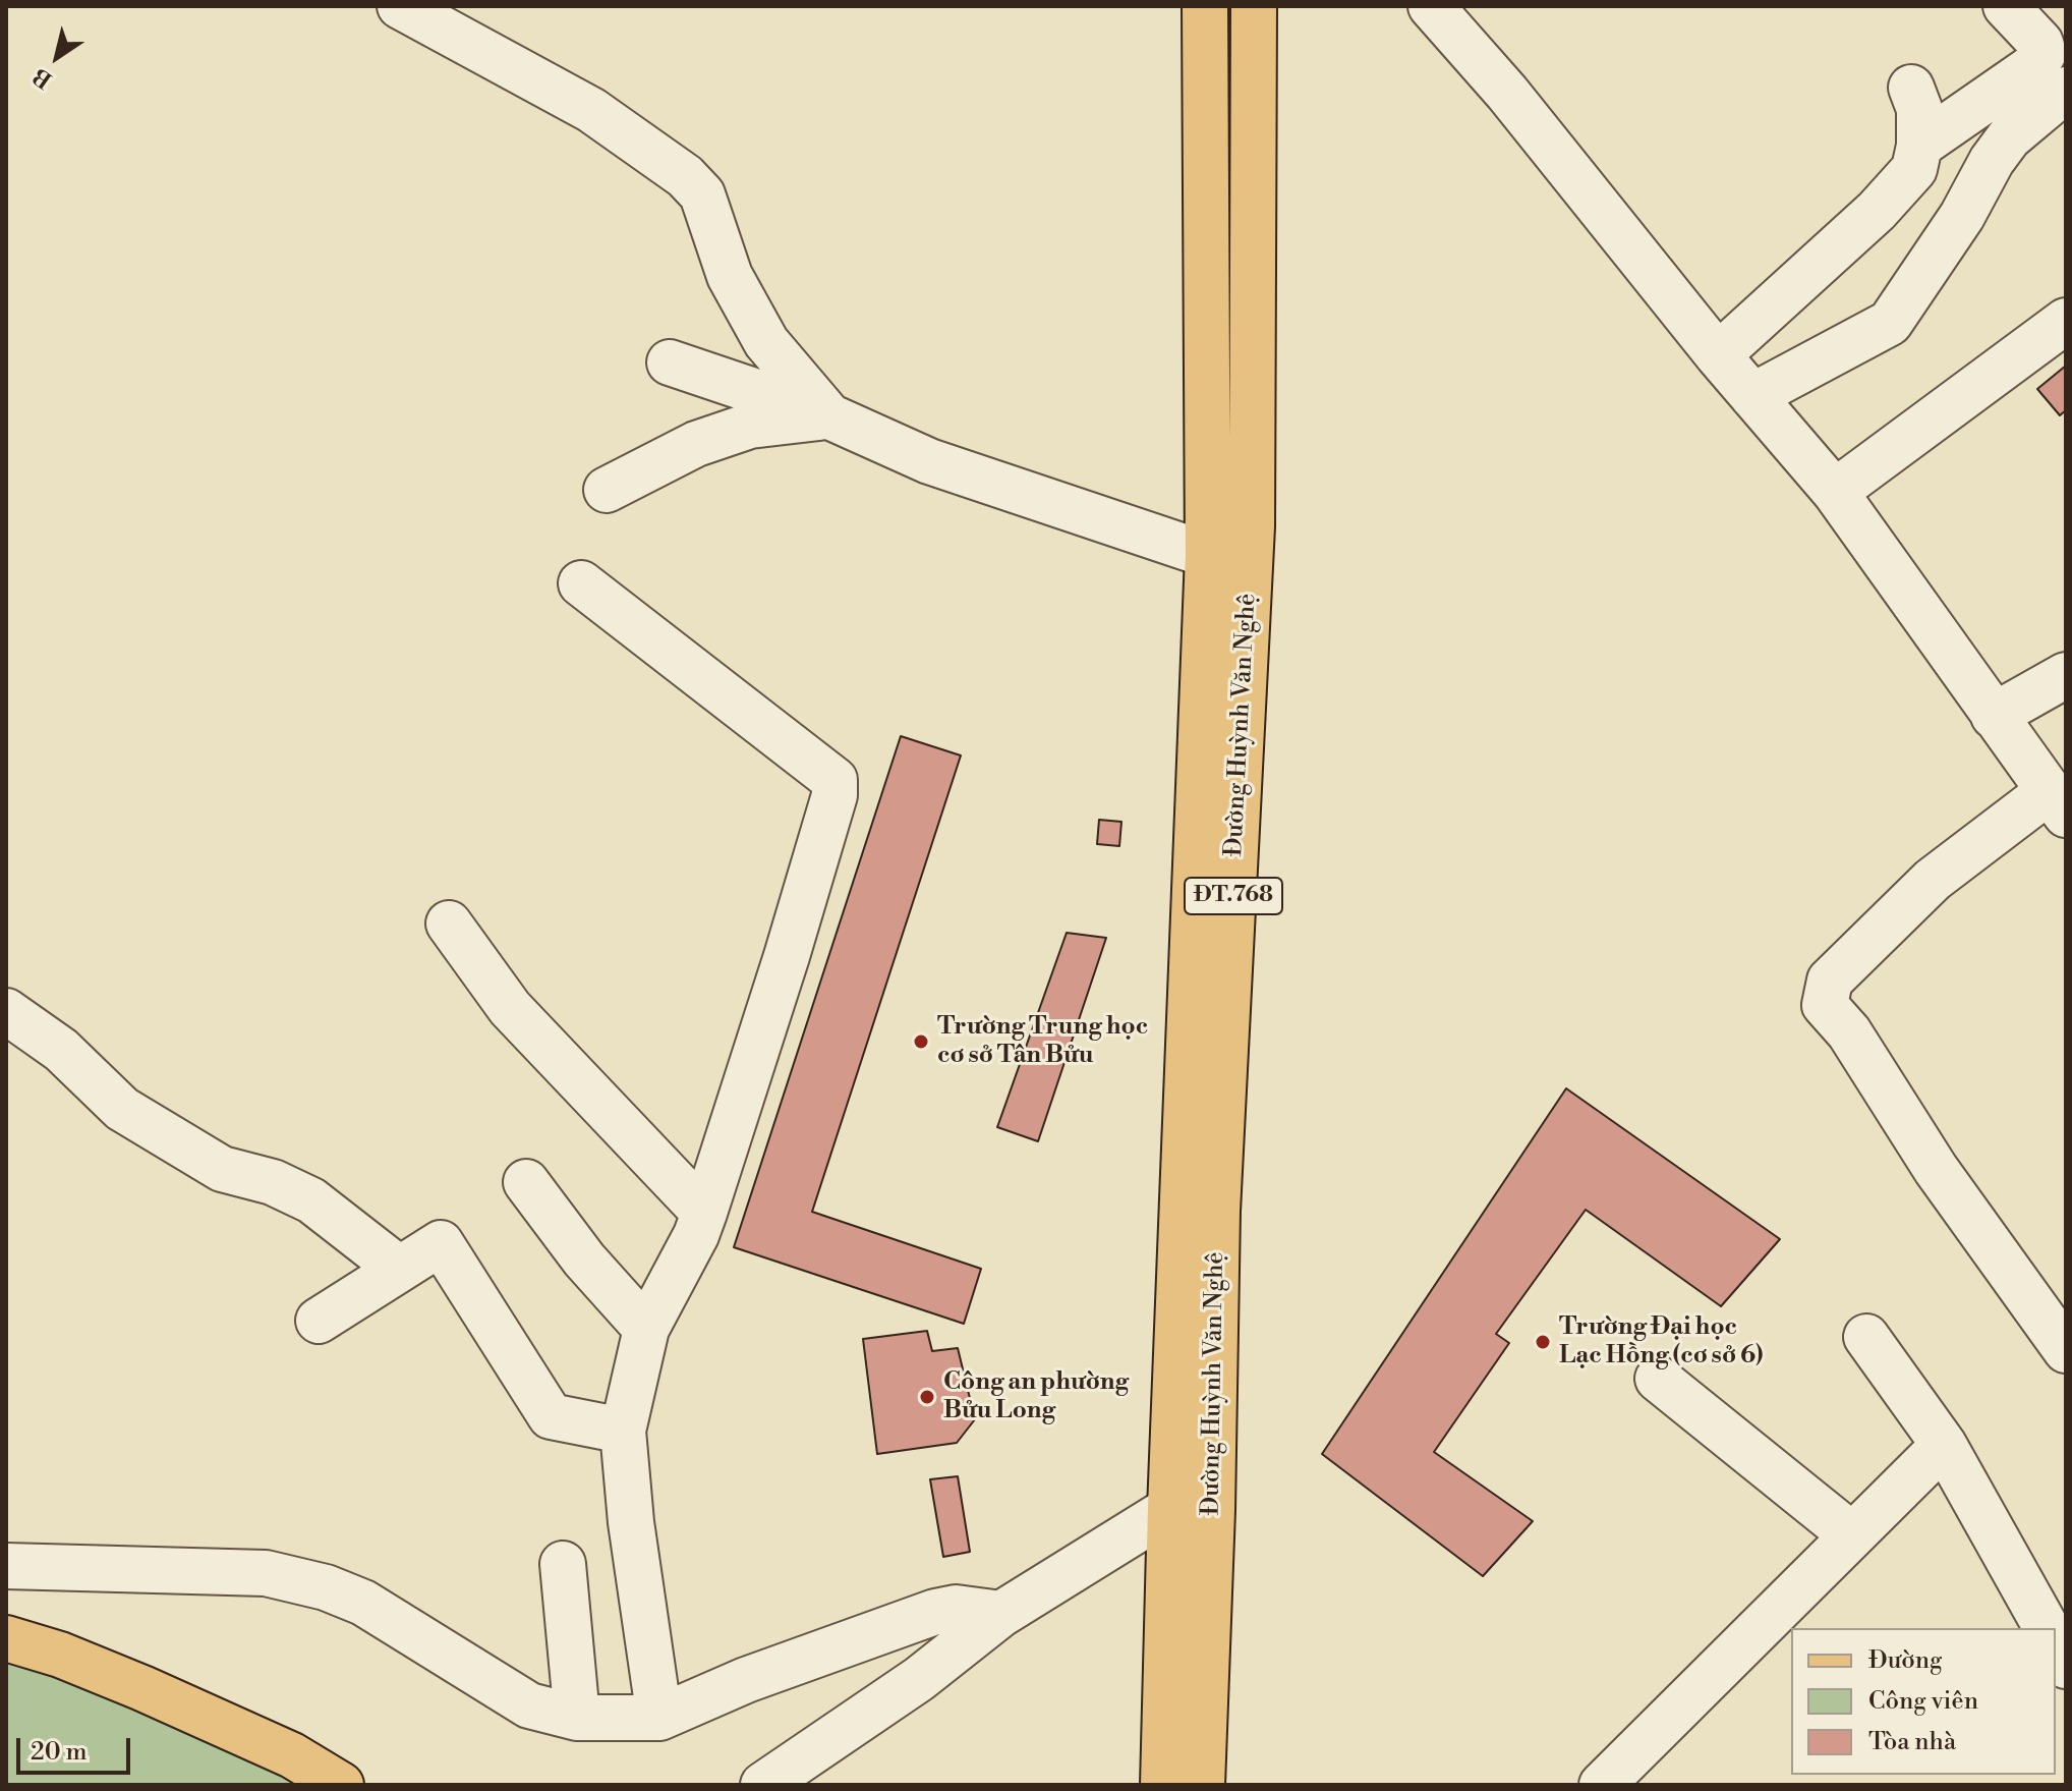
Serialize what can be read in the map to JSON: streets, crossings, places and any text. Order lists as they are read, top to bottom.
{
  "streets": {
    "main road": ["Đường Huỳnh Văn Nghệ", "ĐT.768"]
  },
  "places": ["Trường Trung học cơ sở Tân Bửu", "Trường Đại học Lạc Hồng (cơ sở 6)", "Công an phường Bửu Long"],
  "legend": ["Đường", "Công viên", "Tòa nhà"],
  "scale_bar": "20 m",
  "north": "bottom left"
}
